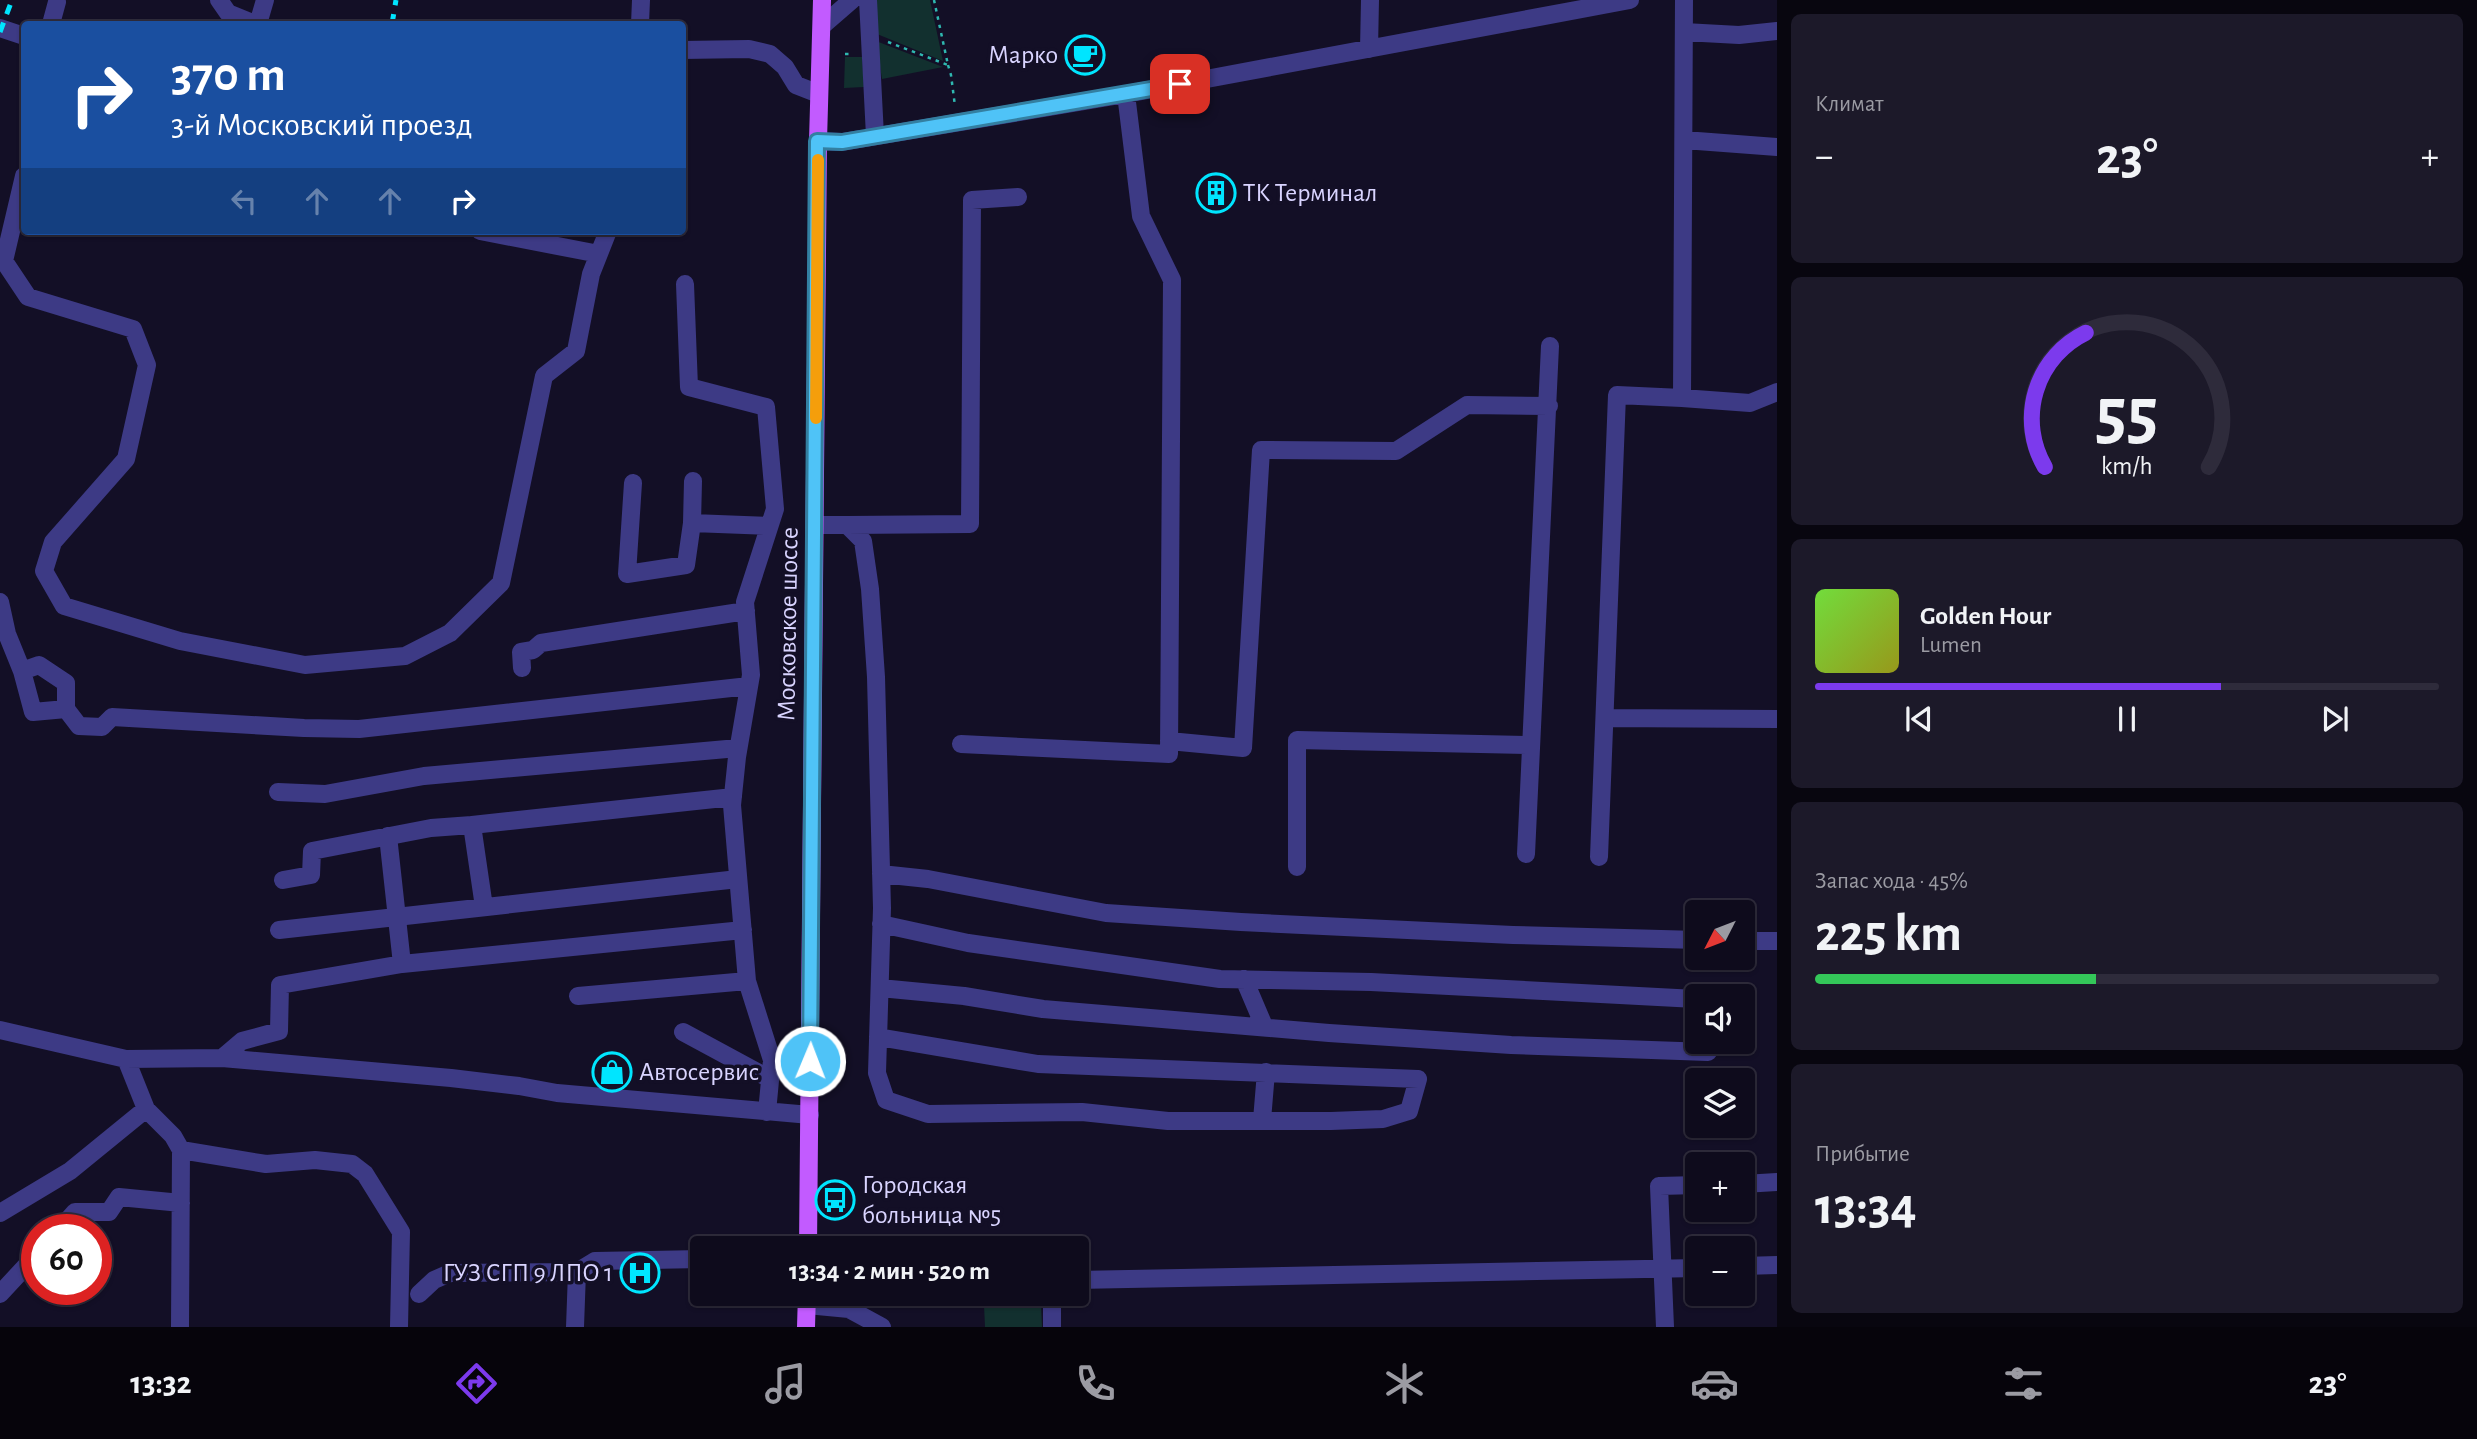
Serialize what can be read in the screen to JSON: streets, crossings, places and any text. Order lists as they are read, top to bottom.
{
  "streets": {
    "main road": ["Московское шоссе"]
  },
  "places": {
    "cafe": ["Марко"],
    "building": ["ТК Терминал"],
    "shop": ["Автосервис"],
    "bus stop": ["Городская больница №5"],
    "hospital": ["ГУЗ СГП 9 ЛПО 1"]
  },
  "north": "bottom left",
  "page": {
    "tile": [
      "Климат",
      ["Запас хода · 45%", "225 km"],
      ["Прибытие", "13:34"]
    ],
    "turn": ["370 m", "3-й Московский проезд"],
    "heat": ["−", "23°", "+"],
    "song": ["Golden Hour", "Lumen"],
    "map_buttons": ["+", "−"],
    "limit": "60",
    "trip": "13:34 · 2 мин · 520 m",
    "tabs": ["13:32", "23°"],
    "gauge": ["55", "km/h"]
  }
}
